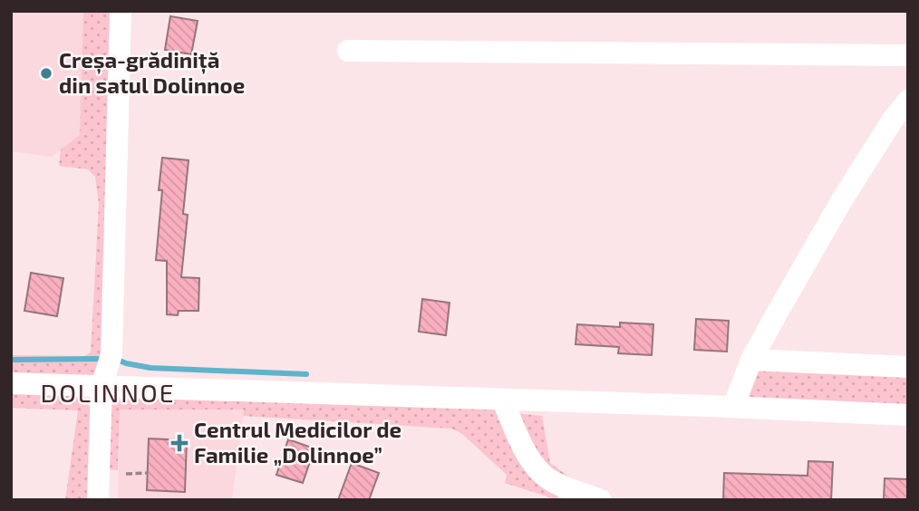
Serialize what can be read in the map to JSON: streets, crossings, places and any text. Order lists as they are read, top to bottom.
{
  "districts": ["DOLINNOE"],
  "places": {
    "other": ["Creșa-grădiniță din satul Dolinnoe"],
    "health": ["Centrul Medicilor de Familie „Dolinnoe”"]
  }
}
